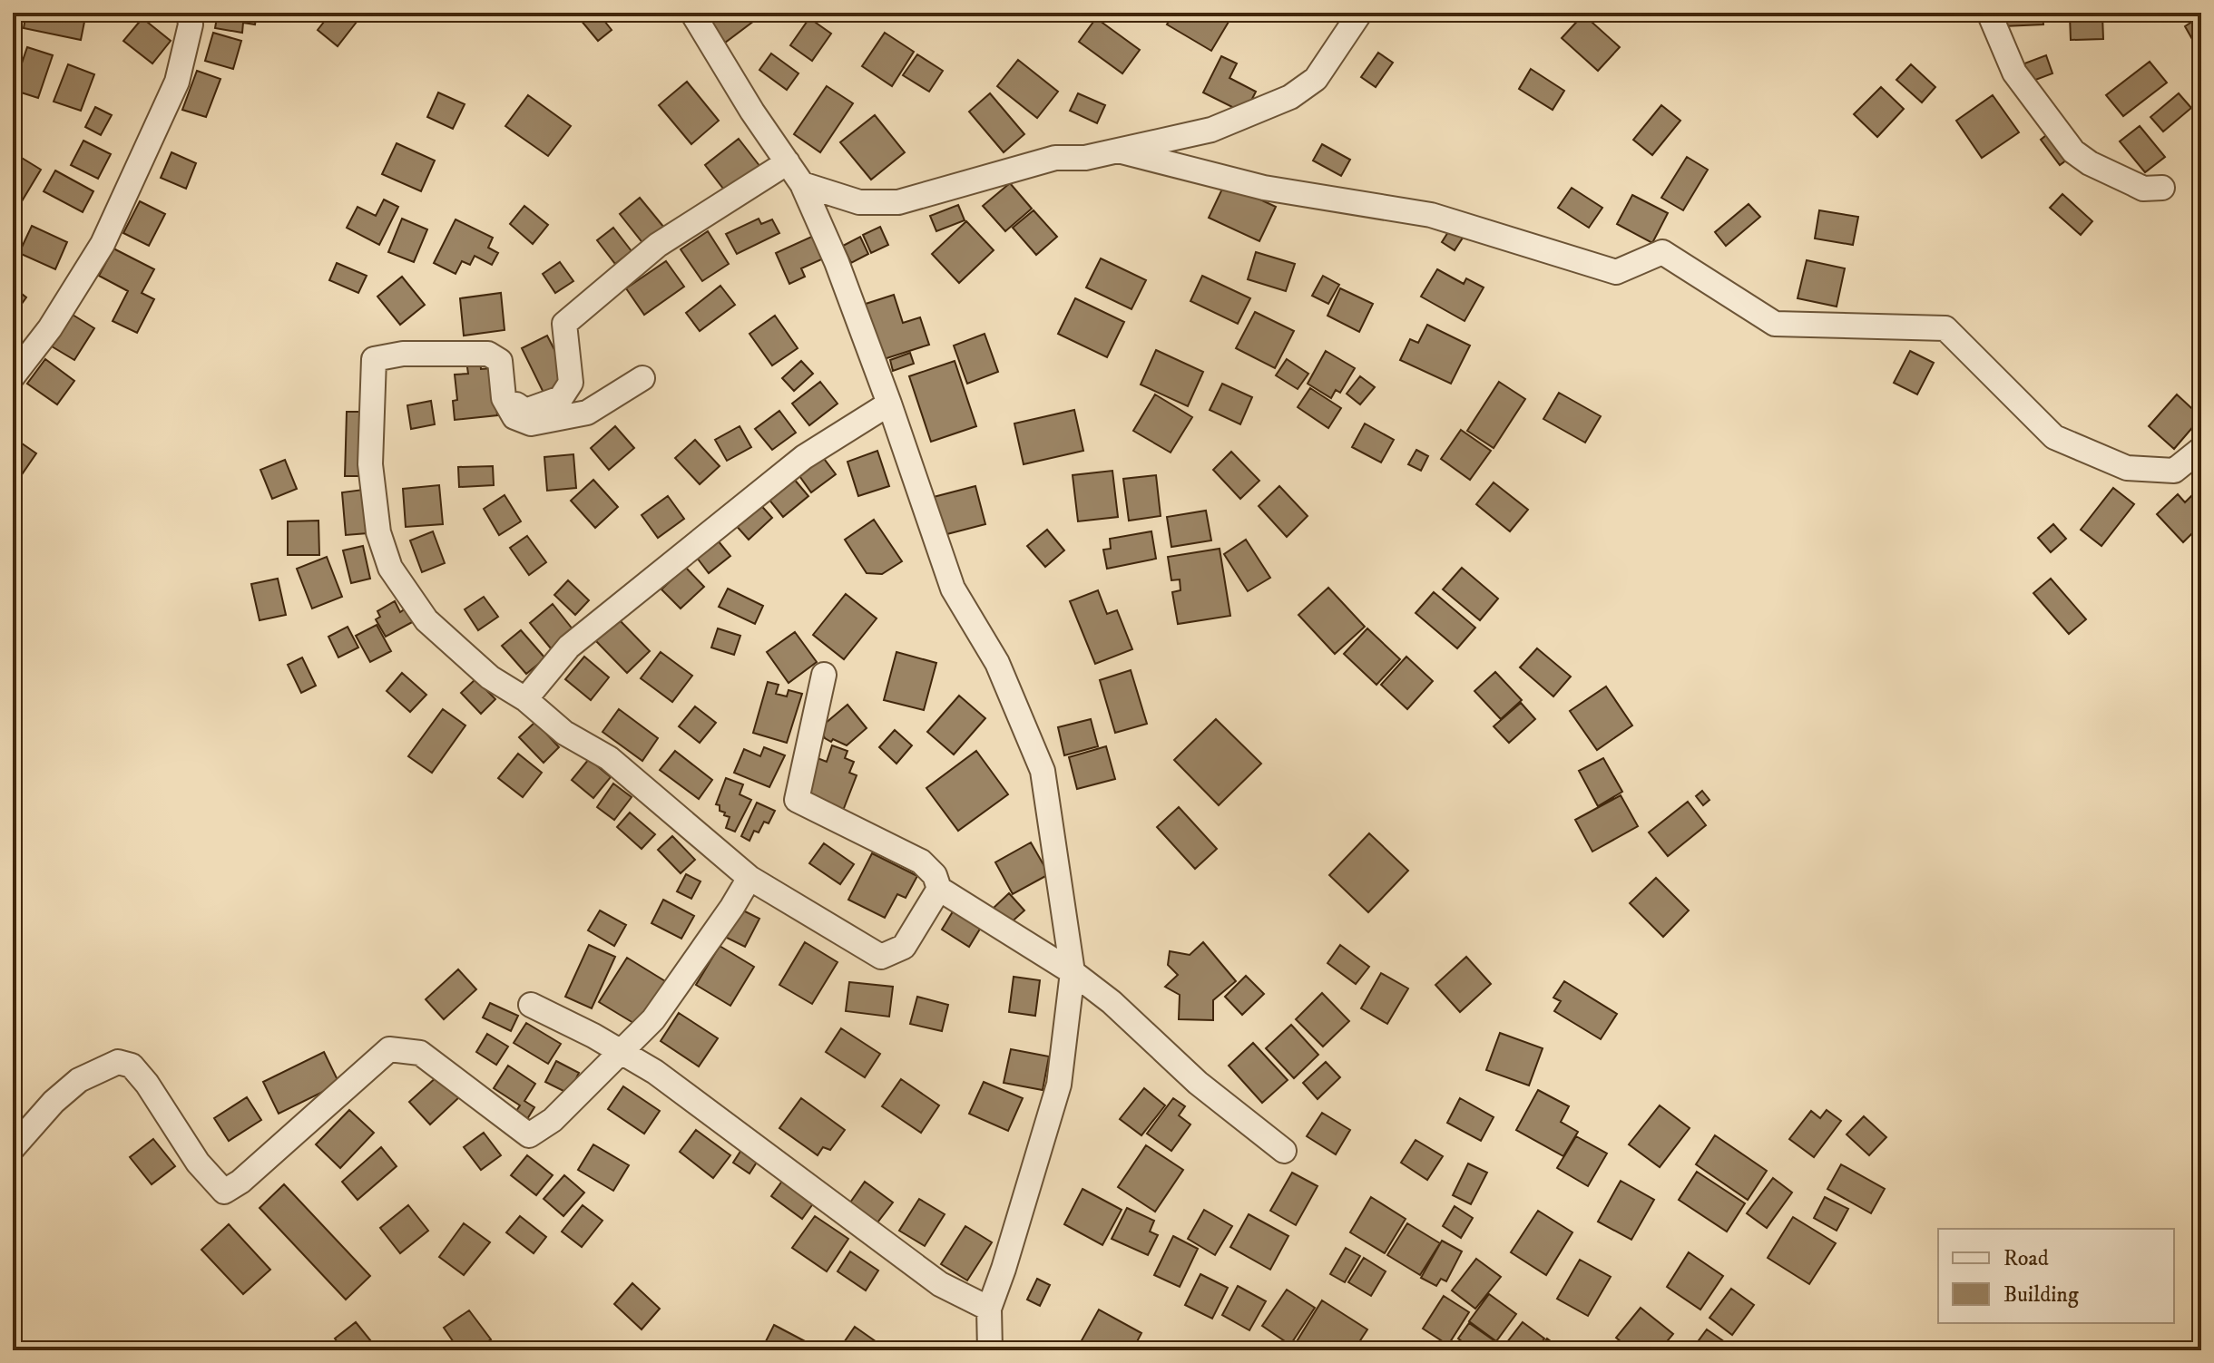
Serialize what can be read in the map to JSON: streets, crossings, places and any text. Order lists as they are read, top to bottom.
{
  "legend": ["Road", "Building"]
}
